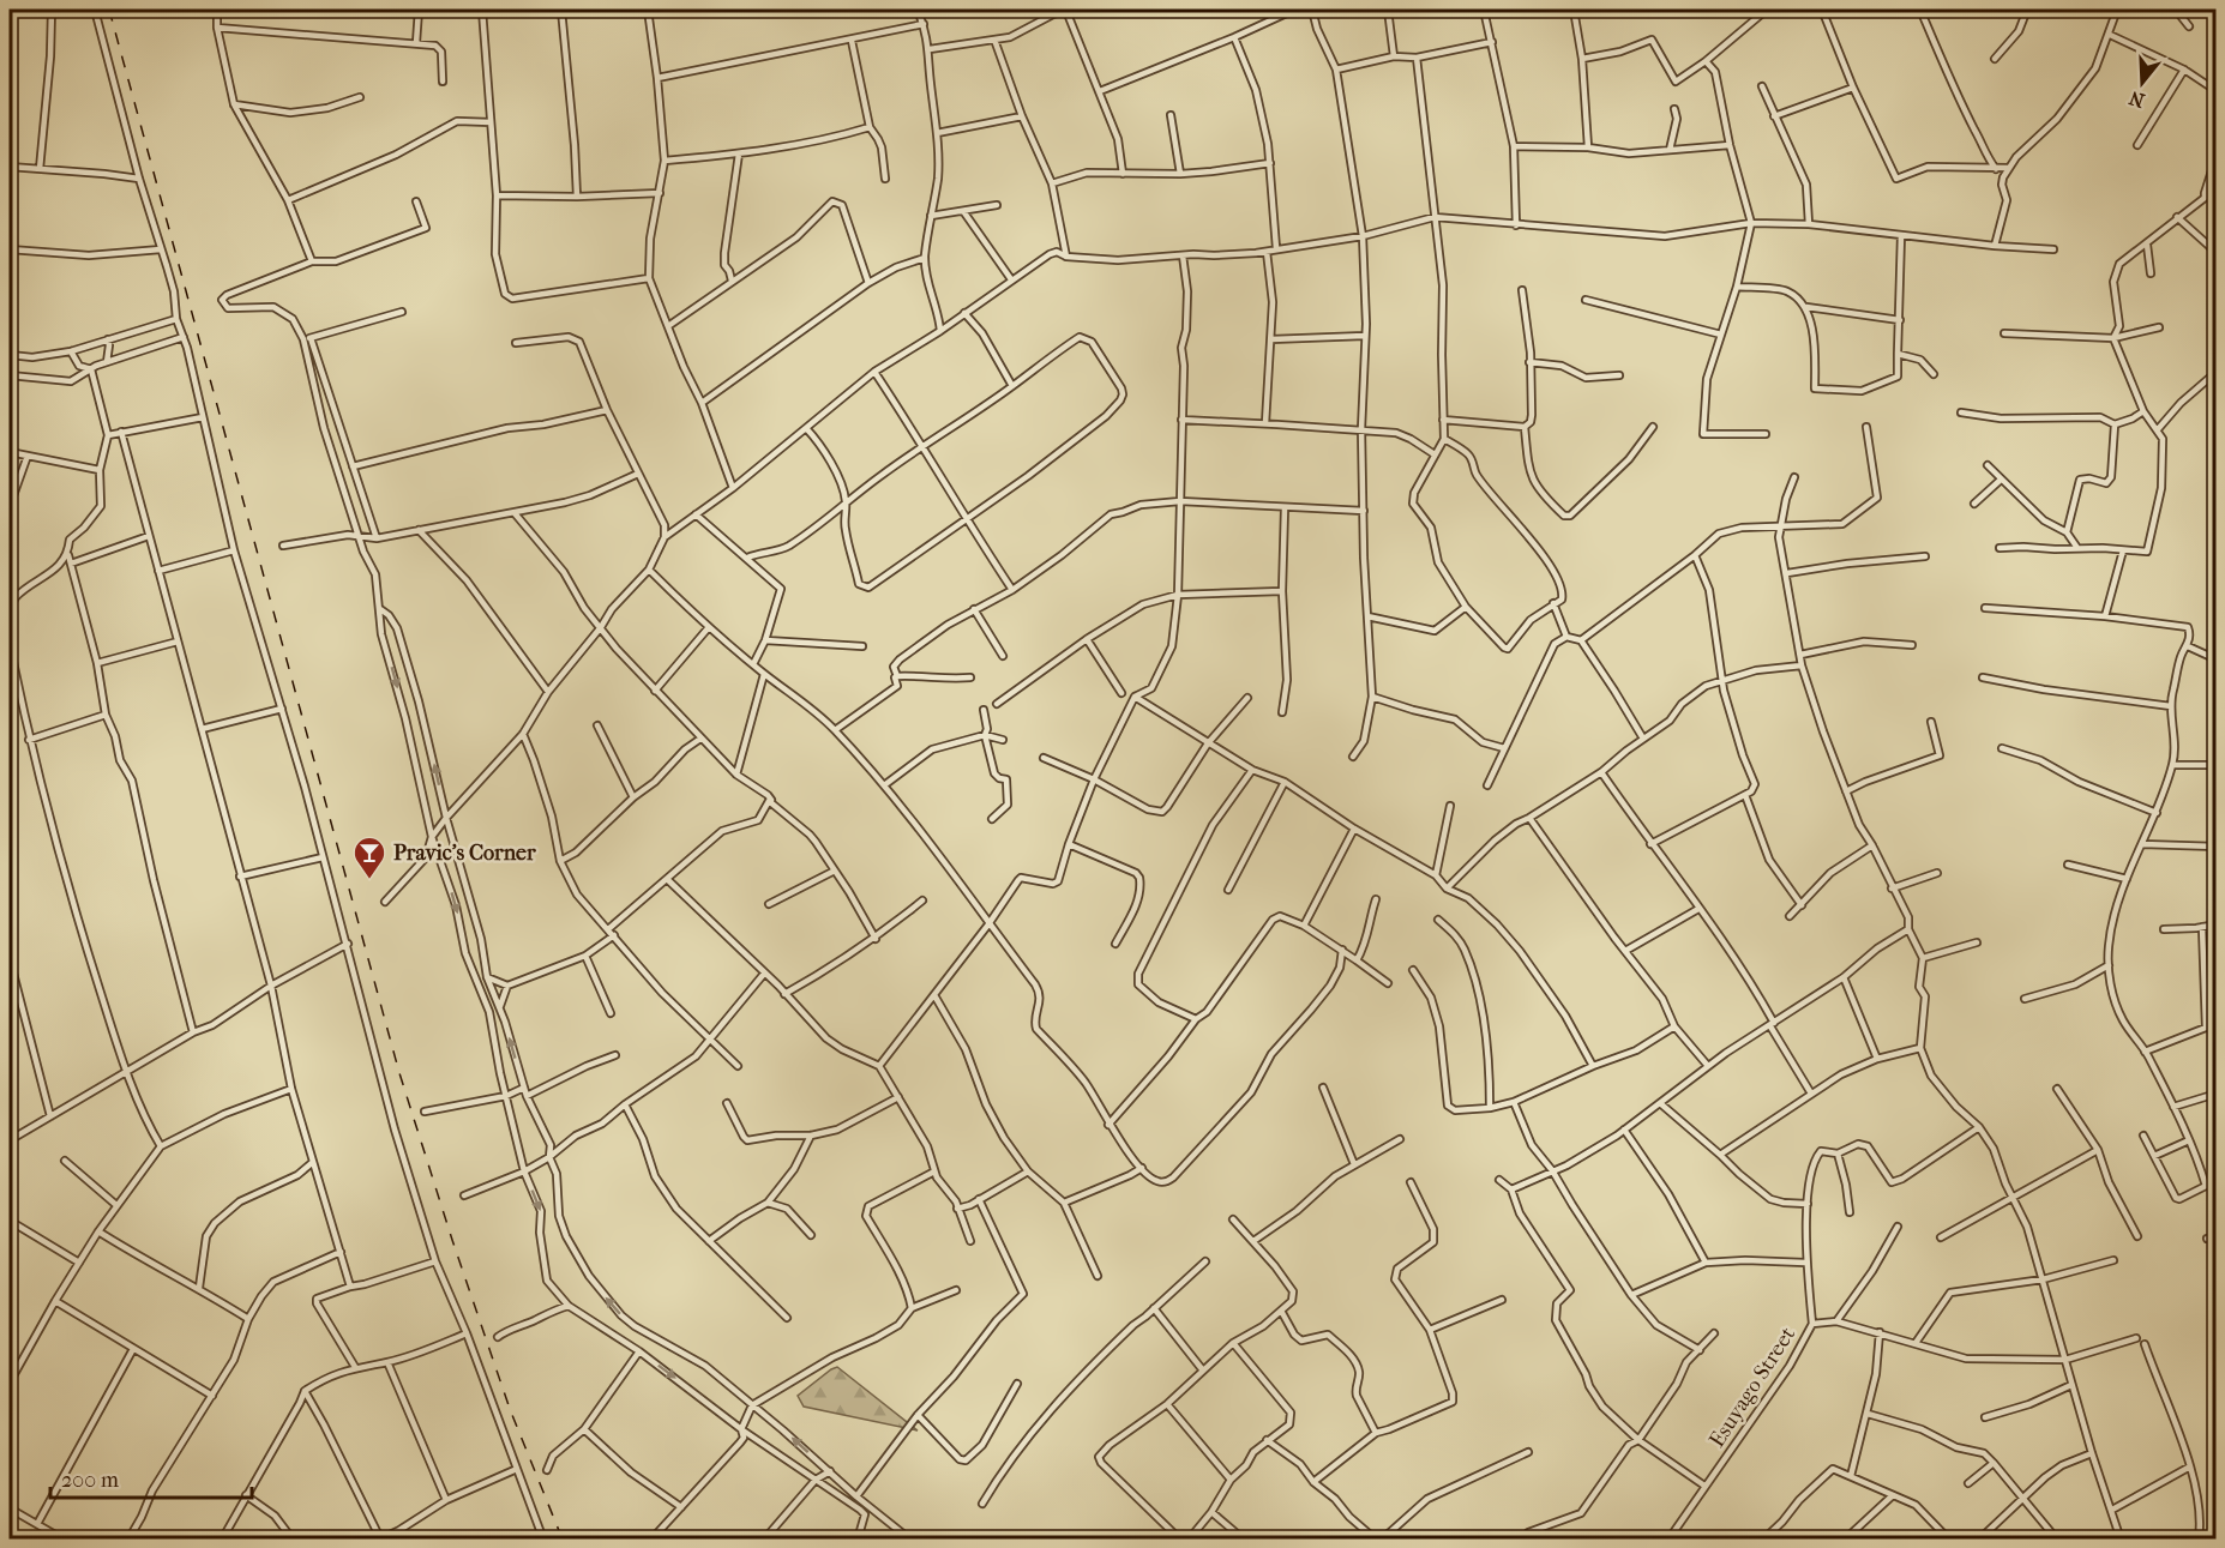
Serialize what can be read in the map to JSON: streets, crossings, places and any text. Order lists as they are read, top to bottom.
{
  "streets": {
    "street": ["Esuyago Street"]
  },
  "places": {
    "bar": ["Pravic's Corner"]
  },
  "scale_bar": "200 m",
  "north": "bottom"
}
